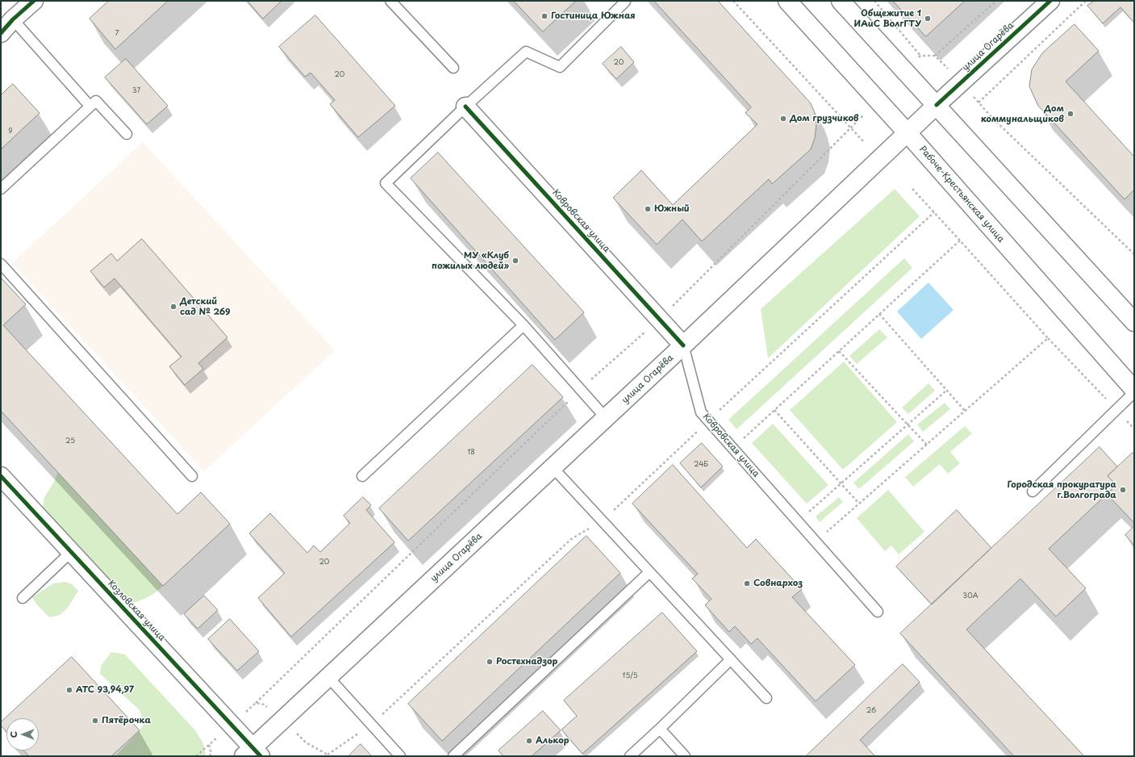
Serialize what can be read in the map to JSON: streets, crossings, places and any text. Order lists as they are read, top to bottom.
{
  "streets": {
    "main road": [
      "улица Огарёва",
      "Рабоче-Крестьянская улица",
      "Ковровская улица",
      "Козловская улица"
    ]
  },
  "crossings": [
    ["улица Огарёва", "Рабоче-Крестьянская улица"],
    ["улица Огарёва", "Ковровская улица"],
    ["улица Огарёва", "Козловская улица"]
  ],
  "places": [
    "Гостиница Южная",
    "Общежитие 1 ИАиС ВолгГТУ",
    "Дом коммунальщиков",
    "Дом грузчиков",
    "Южный",
    "МУ «Клуб пожилых людей»",
    "Детский сад № 269",
    "Городская прокуратура г.Волгограда",
    "Совнархоз",
    "Ростехнадзор",
    "АТС 93,94,97",
    "Пятёрочка",
    "Алькор"
  ],
  "house_numbers": [
    "7",
    "20",
    "20",
    "37",
    "9",
    "25",
    "18",
    "24Б",
    "20",
    "30А",
    "15/5",
    "26"
  ],
  "north": "left"
}
